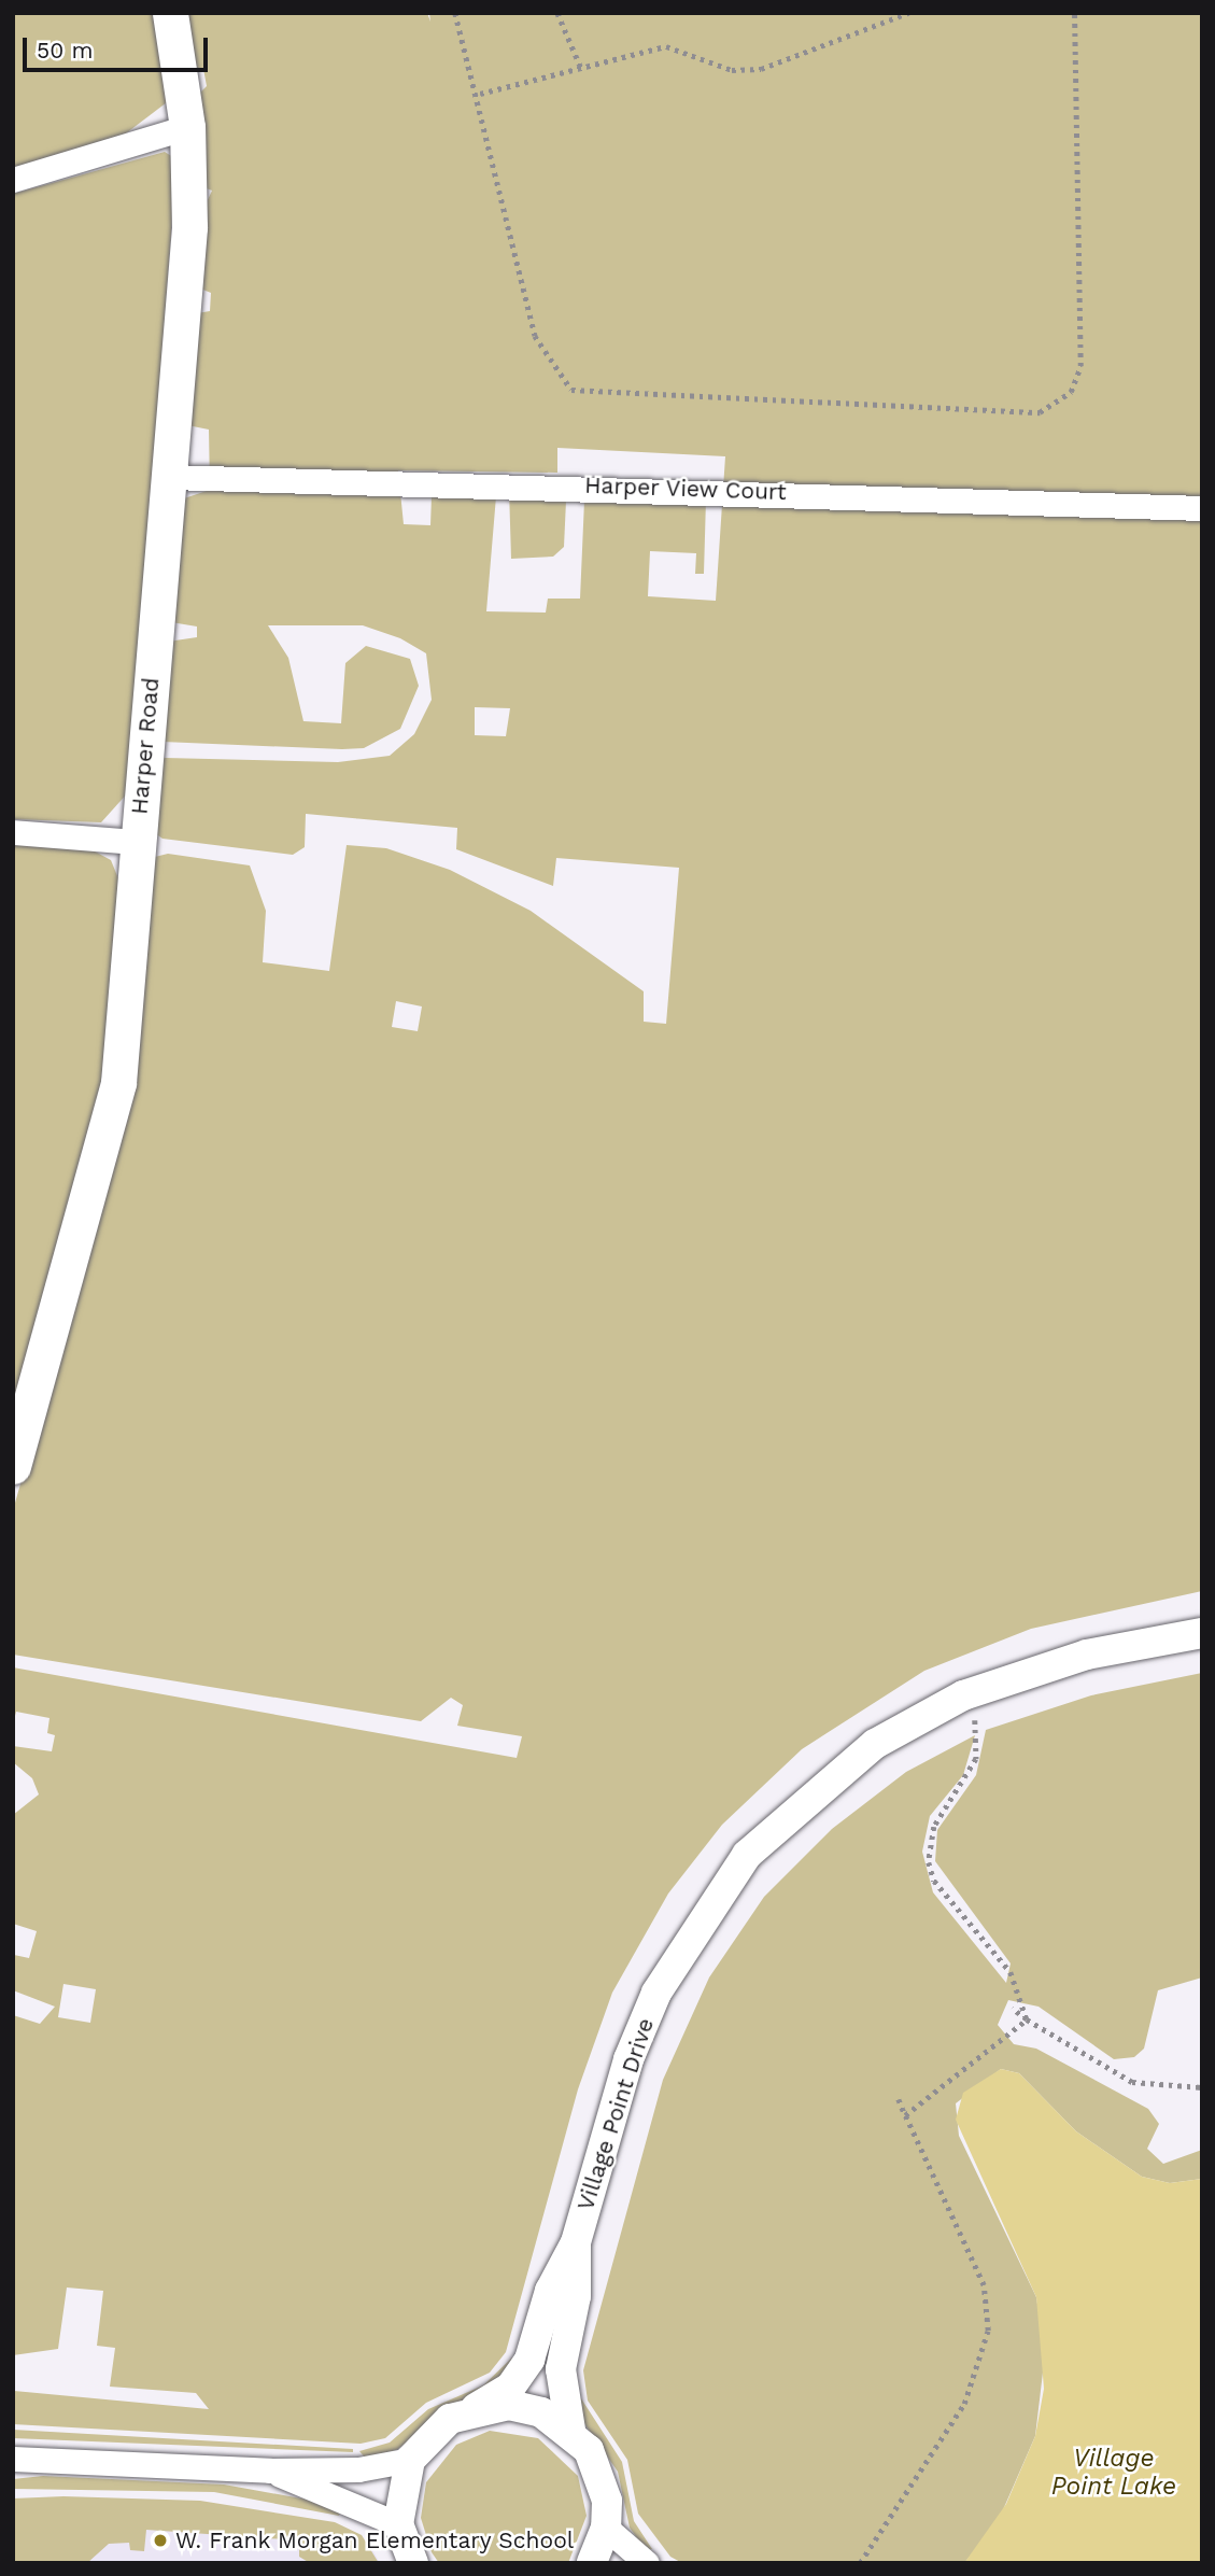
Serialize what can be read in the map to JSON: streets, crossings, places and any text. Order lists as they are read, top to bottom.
{
  "streets": {
    "main road": ["Harper Road"],
    "street": ["Harper View Court", "Village Point Drive"]
  },
  "crossings": [
    ["Harper View Court", "Harper Road"]
  ],
  "water": ["Village Point Lake"],
  "places": ["W. Frank Morgan Elementary School"],
  "scale_bar": "50 m"
}
